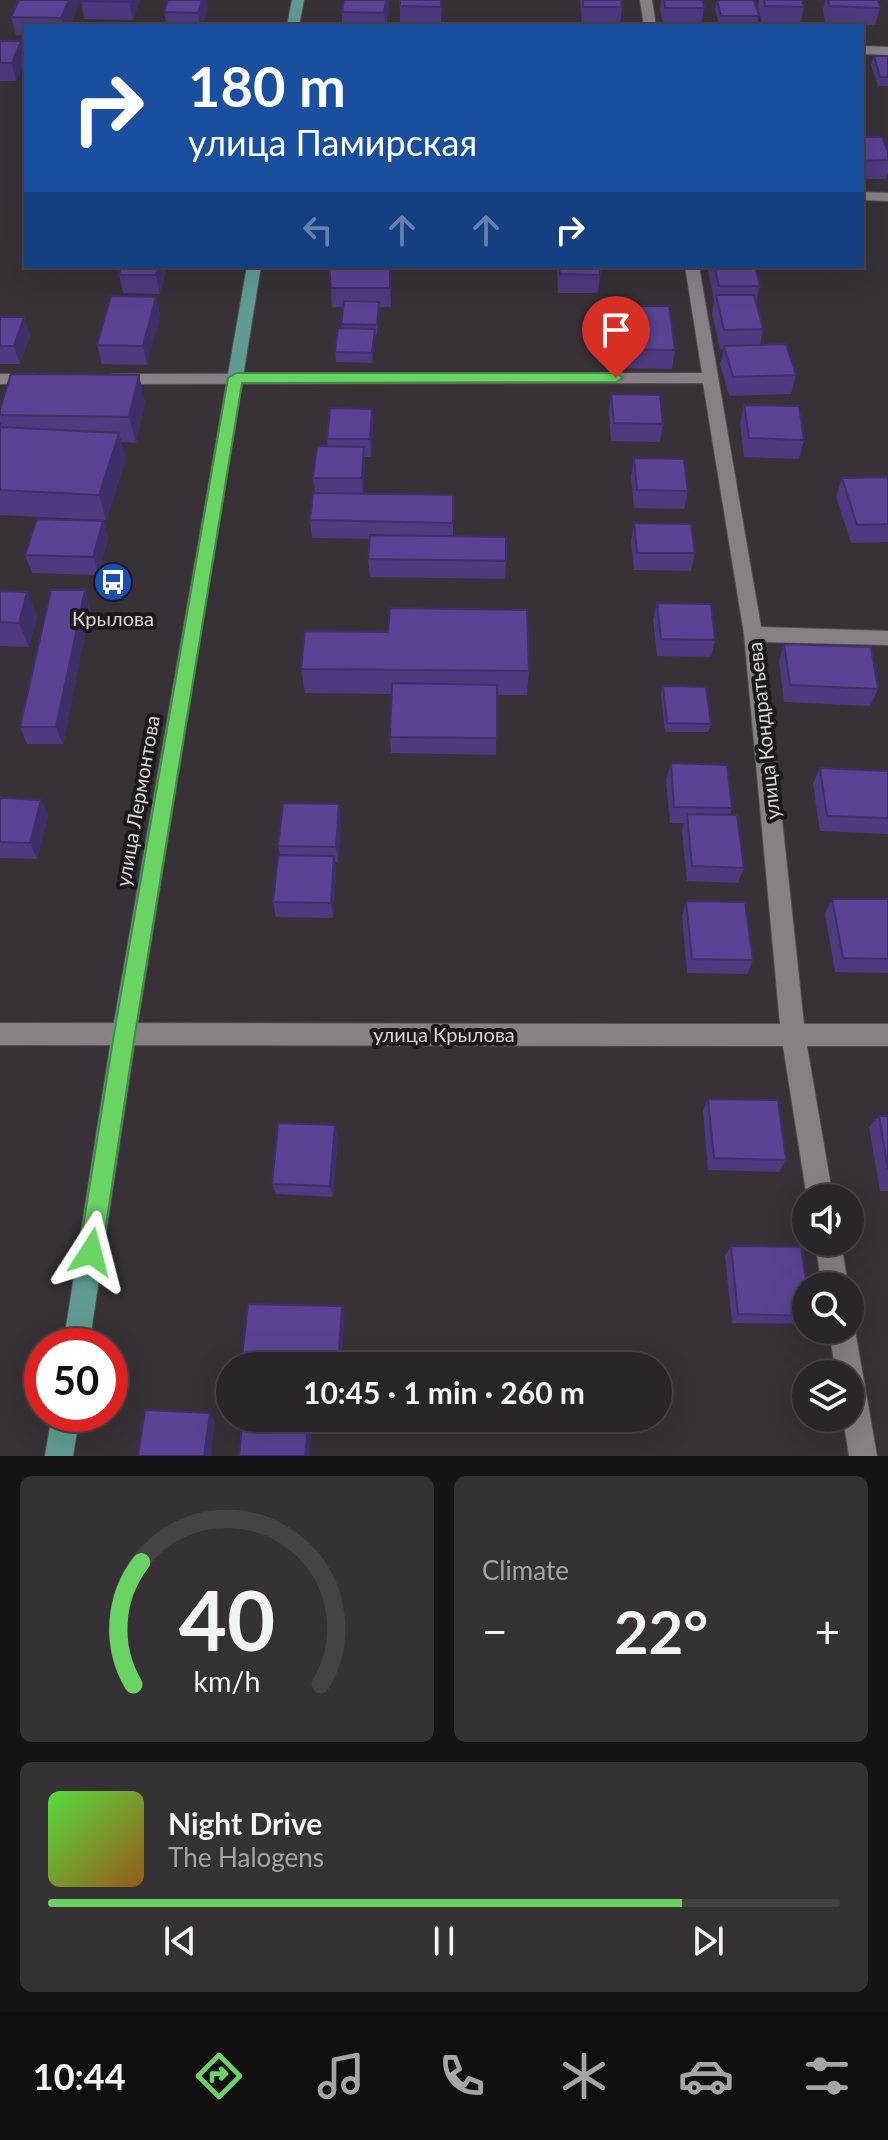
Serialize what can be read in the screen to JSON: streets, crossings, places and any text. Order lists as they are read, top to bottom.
{
  "streets": {
    "main road": ["улица Лермонтова"],
    "street": ["улица Кондратьева", "улица Крылова"]
  },
  "crossings": [
    ["улица Кондратьева", "улица Крылова"],
    ["улица Лермонтова", "улица Крылова"]
  ],
  "places": {
    "bus stop": ["Крылова"]
  },
  "page": {
    "turn": ["180 m", "улица Памирская"],
    "limit": "50",
    "trip": "10:45 · 1 min · 260 m",
    "tile": "Climate",
    "heat": ["−", "22°", "+"],
    "song": ["Night Drive", "The Halogens"],
    "tabs": "10:44",
    "gauge": ["40", "km/h"]
  }
}
